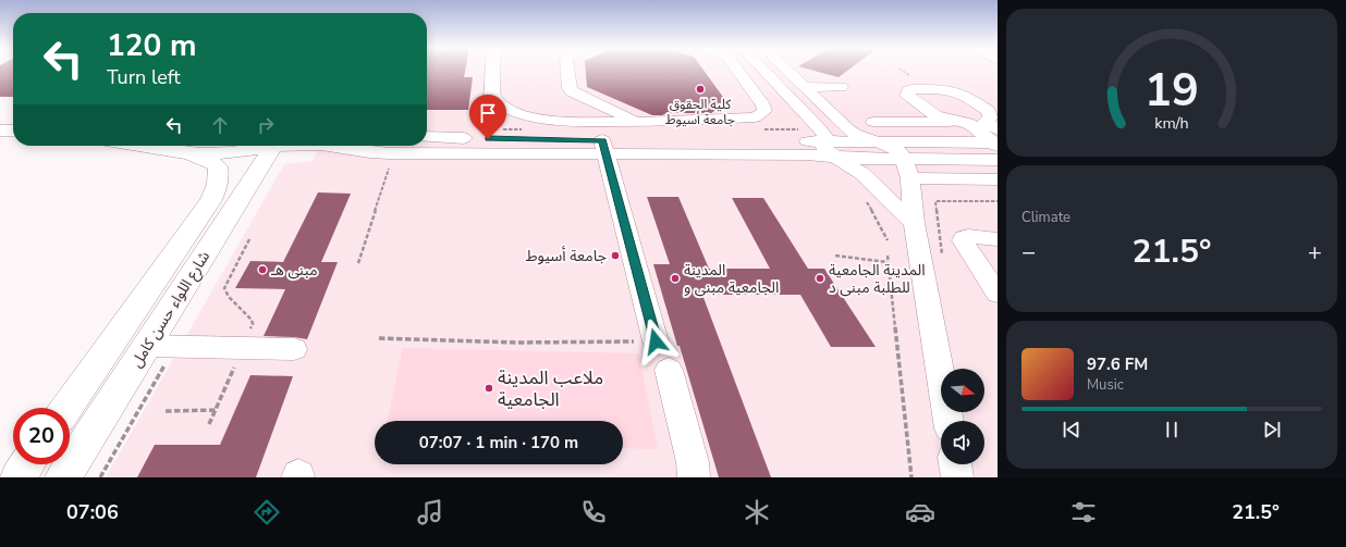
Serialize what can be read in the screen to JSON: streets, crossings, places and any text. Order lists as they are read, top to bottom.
{
  "streets": {
    "main road": ["شارع اللواء حسن كامل"]
  },
  "places": [
    "كلية الحقوق جامعة أسيوط",
    "جامعة أسيوط",
    "مبنى هـ",
    "المدينة الجامعية مبنى و",
    "المدينة الجامعية للطلبة مبنى د",
    "ملاعب المدينة الجامعية"
  ],
  "north": "right",
  "page": {
    "turn": ["120 m", "Turn left"],
    "tile": "Climate",
    "heat": ["−", "21.5°", "+"],
    "song": ["97.6 FM", "Music"],
    "limit": "20",
    "trip": "07:07 · 1 min · 170 m",
    "tabs": ["07:06", "21.5°"],
    "gauge": ["19", "km/h"]
  }
}
